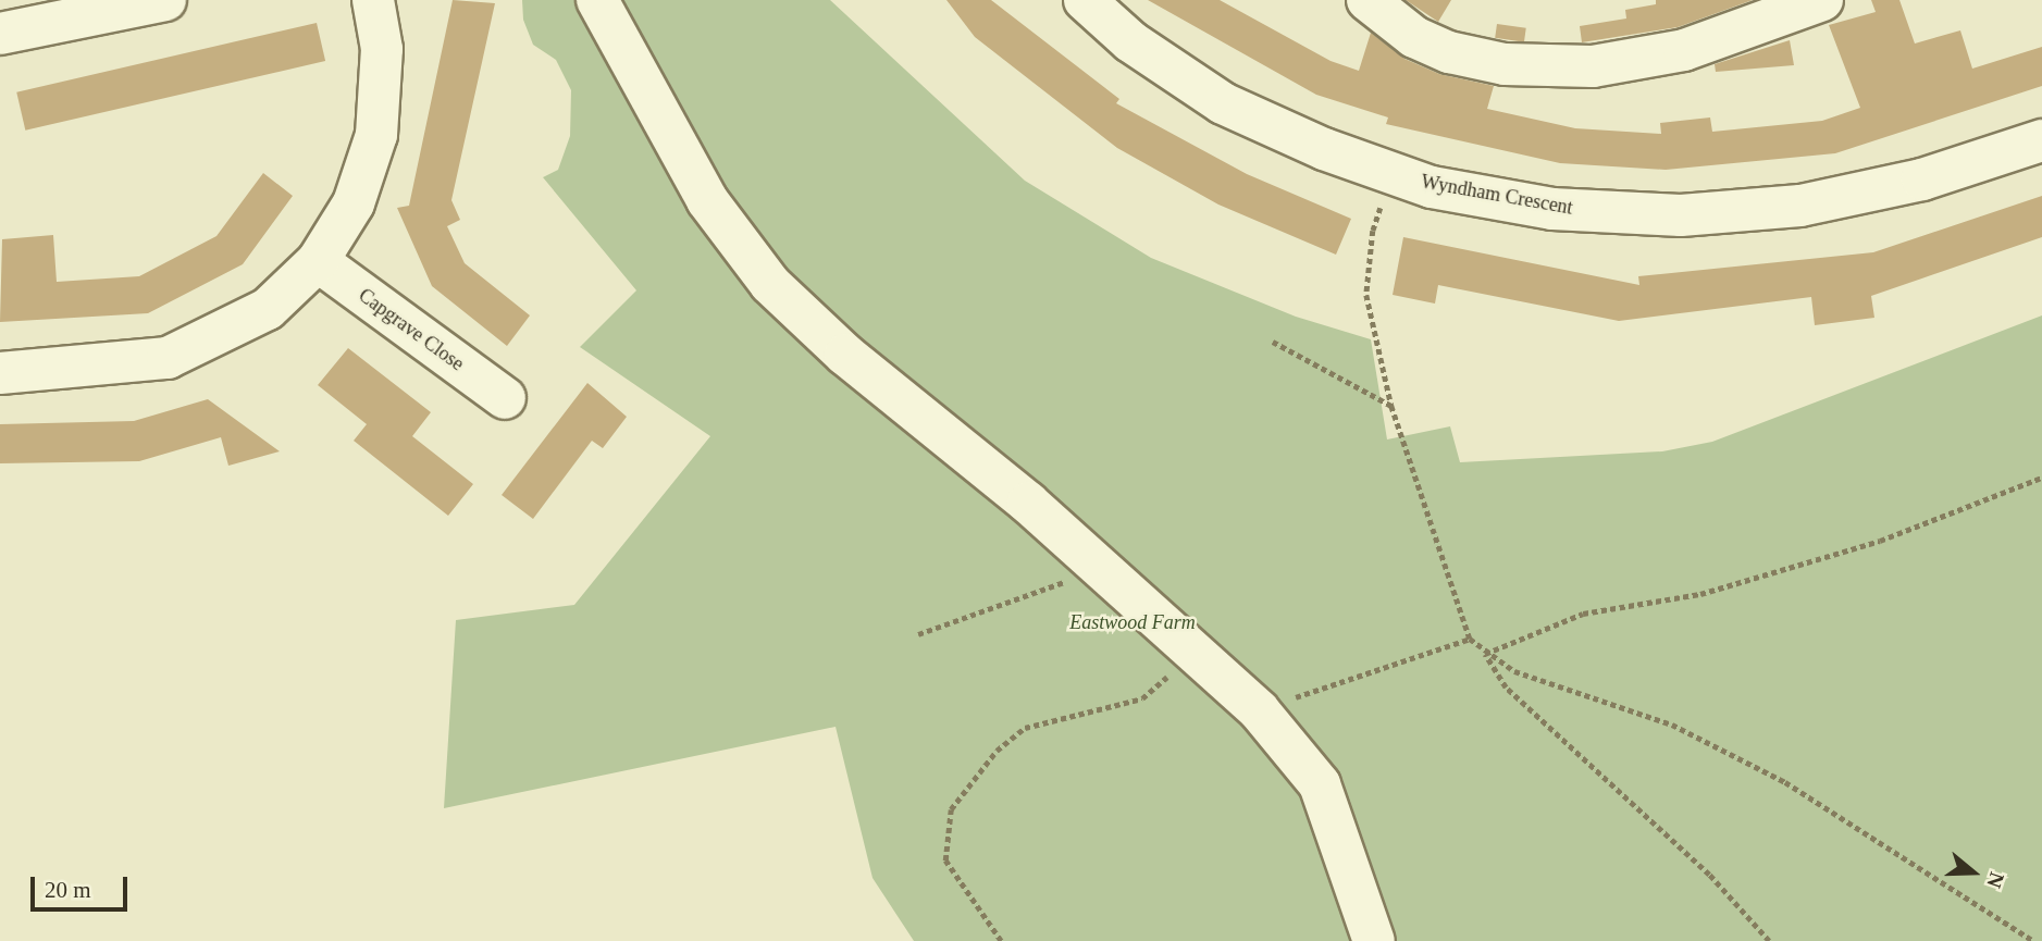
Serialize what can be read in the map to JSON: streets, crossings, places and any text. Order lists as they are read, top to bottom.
{
  "streets": {
    "street": ["Wyndham Crescent", "Capgrave Close"]
  },
  "parks": ["Eastwood Farm"],
  "scale_bar": "20 m",
  "north": "right"
}
